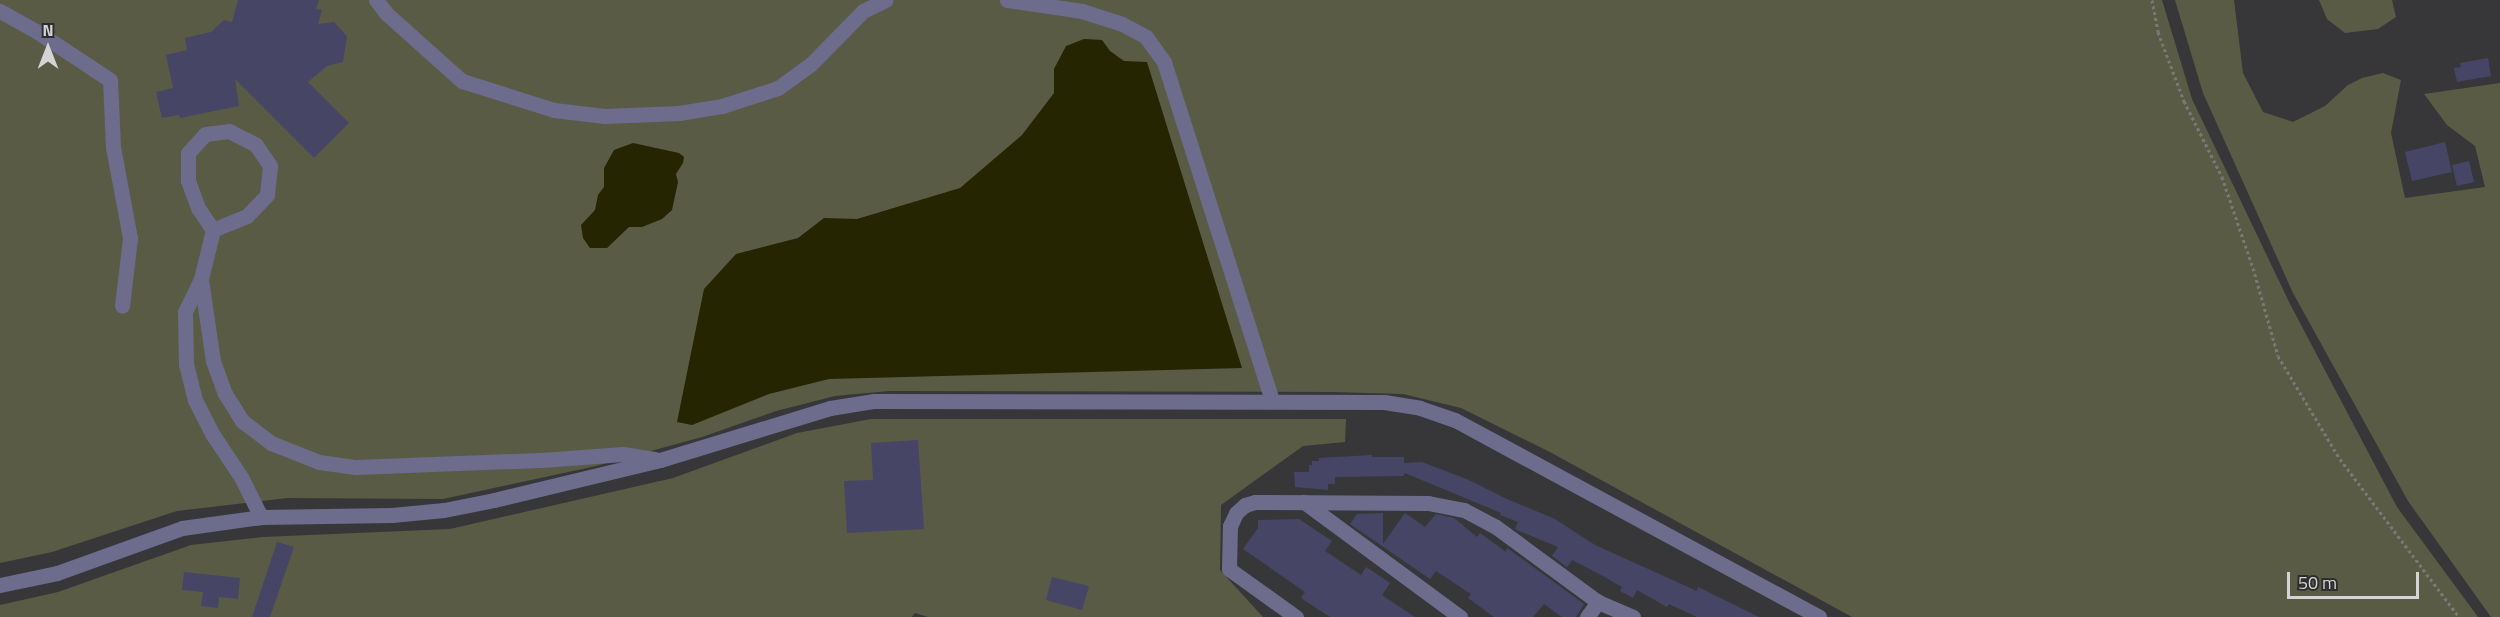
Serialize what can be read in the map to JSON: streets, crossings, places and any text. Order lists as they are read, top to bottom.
{
  "scale_bar": "50 m",
  "north": "top"
}
